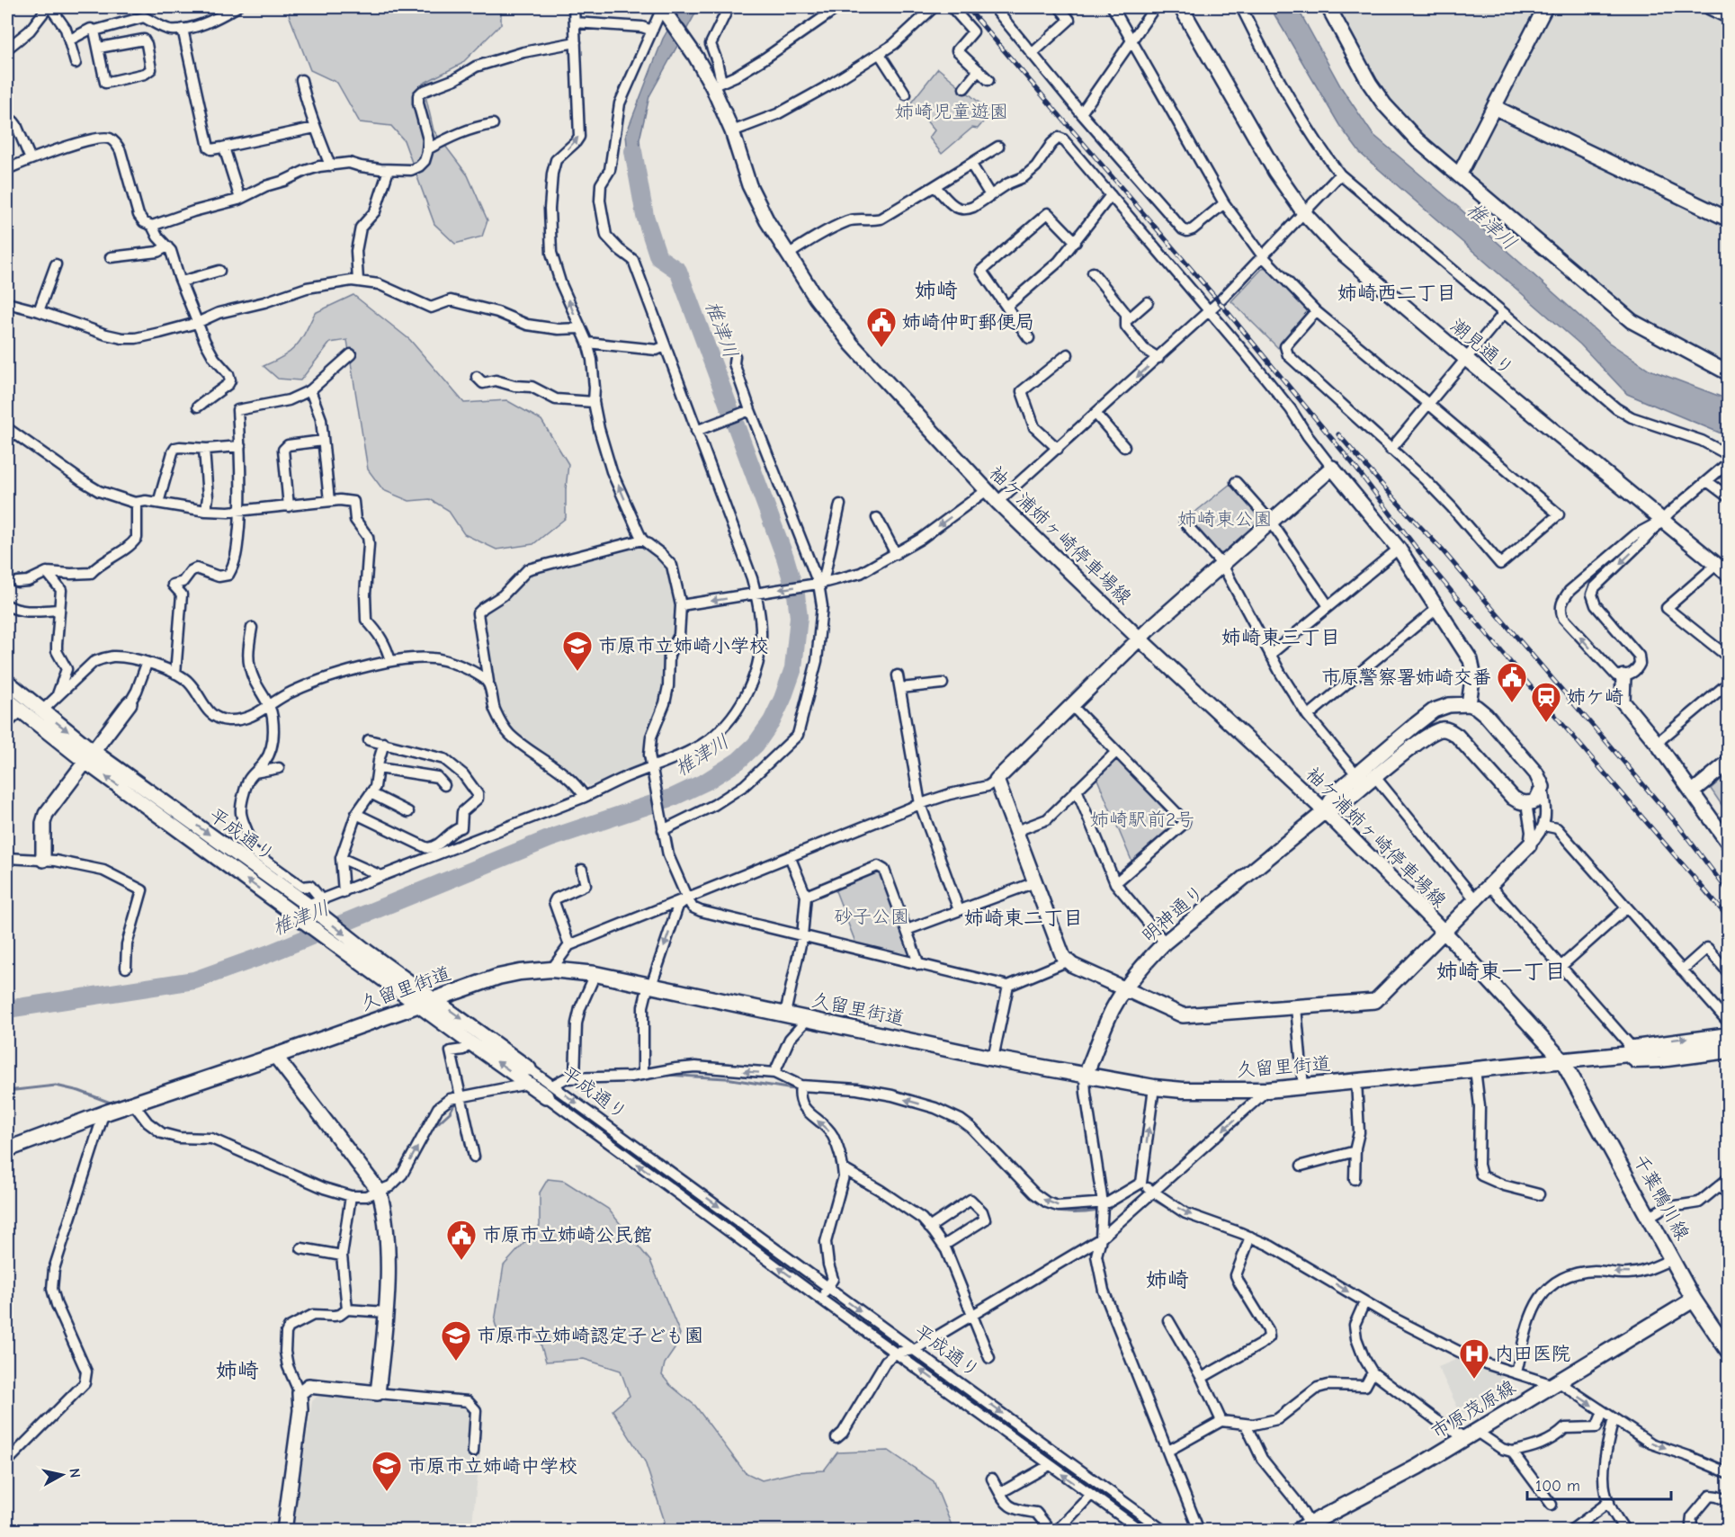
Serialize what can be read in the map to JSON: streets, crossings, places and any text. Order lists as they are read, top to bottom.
{
  "streets": {
    "main road": ["久留里街道", "千葉鴨川線", "市原茂原線"],
    "street": [
      "潮見通り",
      "袖ケ浦姉ヶ崎停車場線",
      "平成通り",
      "明神通り"
    ]
  },
  "crossings": [
    ["袖ケ浦姉ヶ崎停車場線", "明神通り"],
    ["平成通り", "久留里街道"],
    ["明神通り", "久留里街道"],
    ["久留里街道", "千葉鴨川線"],
    ["千葉鴨川線", "市原茂原線"]
  ],
  "districts": [
    "姉崎",
    "姉崎西二丁目",
    "姉崎東三丁目",
    "姉崎東二丁目",
    "姉崎東一丁目",
    "姉崎",
    "姉崎"
  ],
  "water": ["椎津川"],
  "parks": [
    "姉崎児童遊園",
    "姉崎東公園",
    "姉崎駅前2号",
    "砂子公園"
  ],
  "places": {
    "public building": ["姉崎仲町郵便局", "市原警察署姉崎交番", "市原市立姉崎公民館"],
    "school or university": ["市原市立姉崎小学校", "市原市立姉崎認定子ども園", "市原市立姉崎中学校"],
    "station": ["姉ケ崎"],
    "hospital": ["内田医院"]
  },
  "scale_bar": "100 m",
  "north": "right"
}
